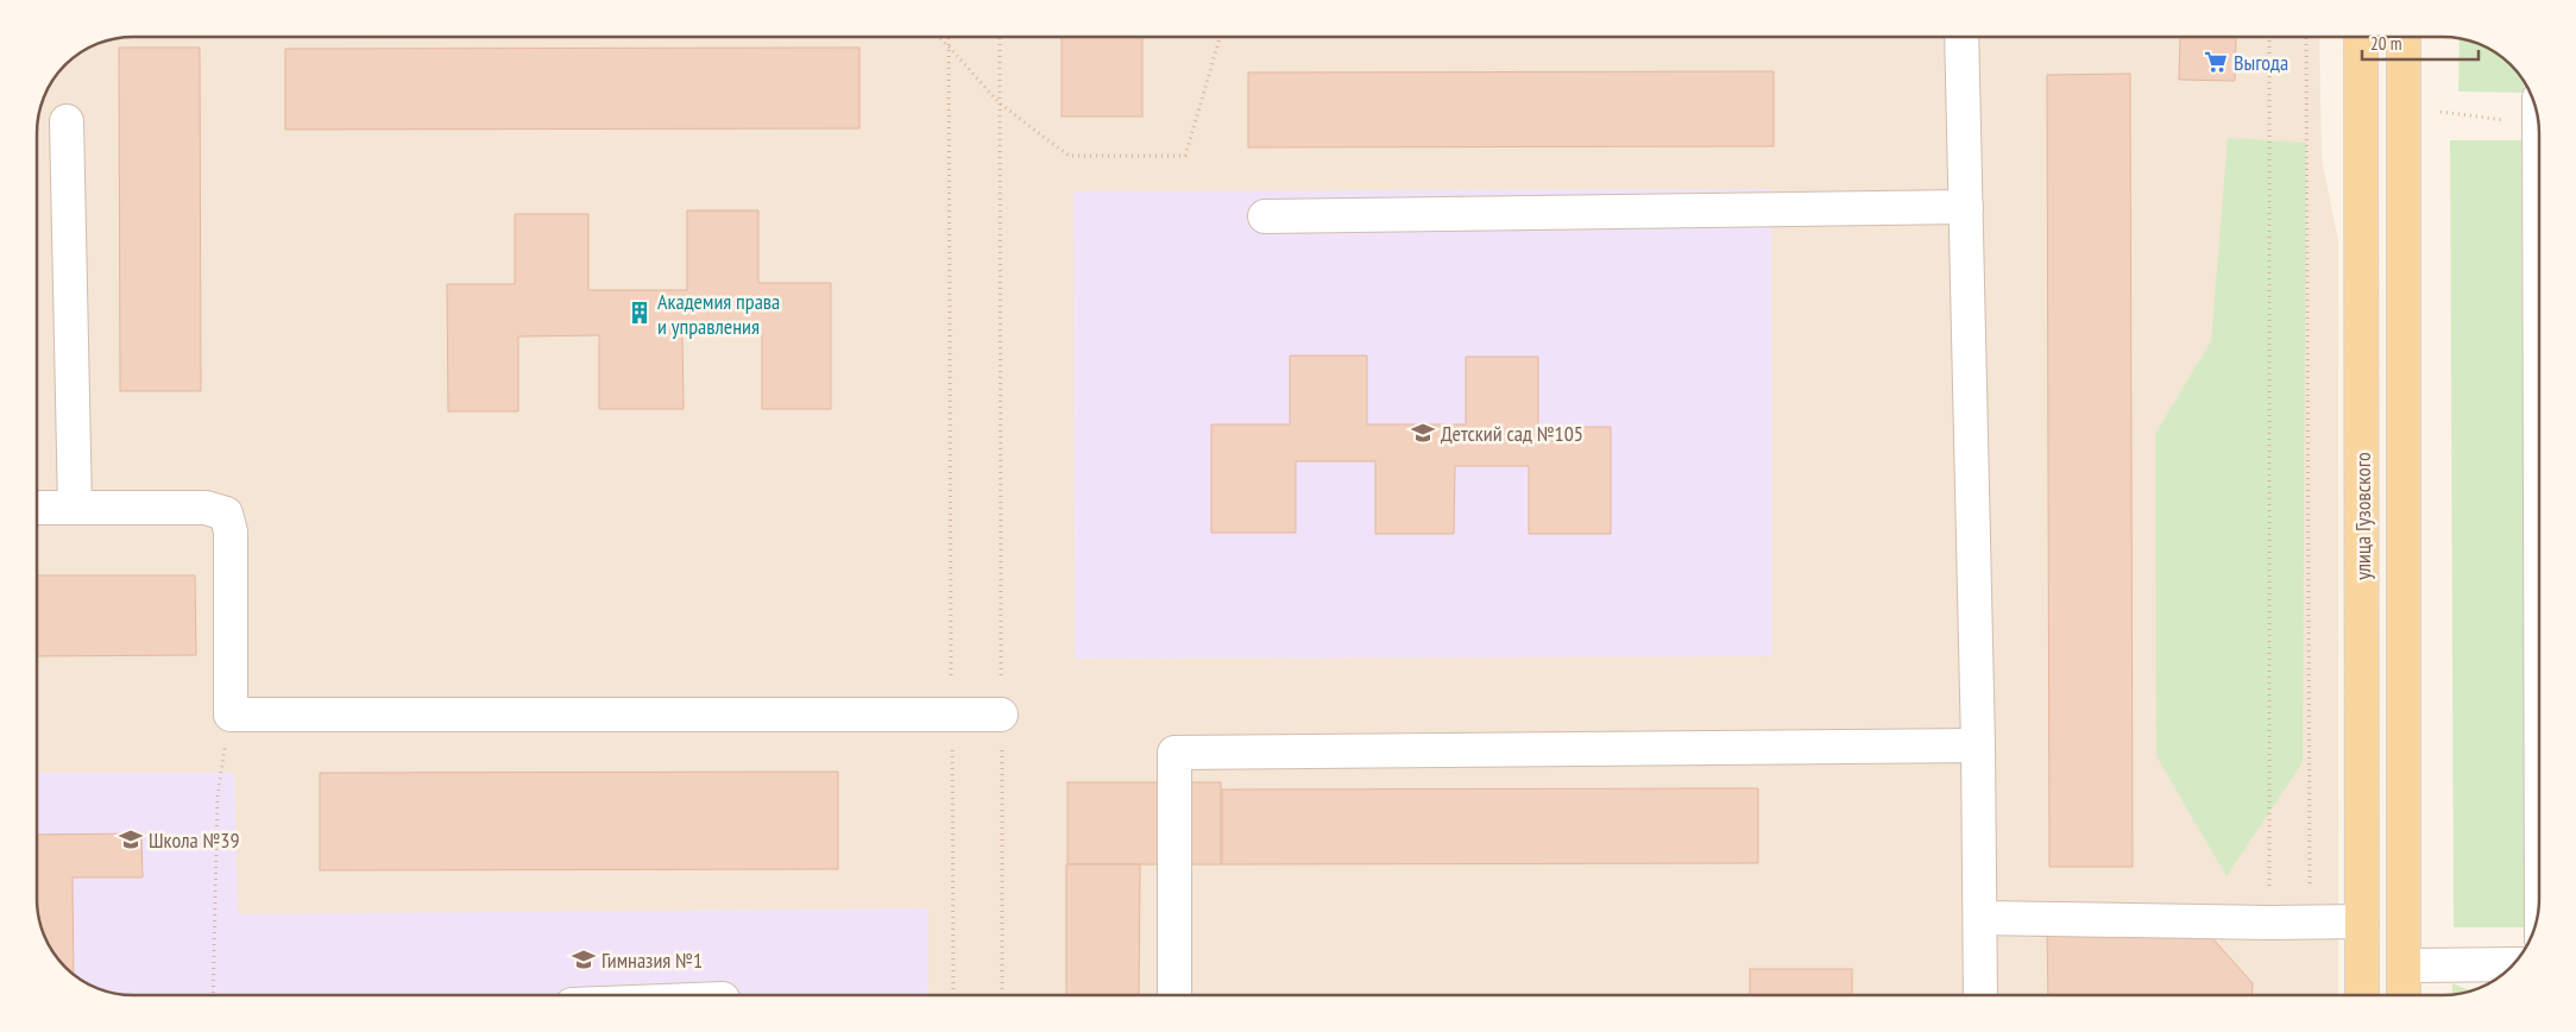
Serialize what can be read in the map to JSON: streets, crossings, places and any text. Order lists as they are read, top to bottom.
{
  "streets": {
    "main road": ["улица Гузовского"]
  },
  "places": {
    "supermarket": ["Выгода"],
    "building": ["Академия права и управления"],
    "school or university": ["Детский сад №105", "Школа №39", "Гимназия №1"]
  },
  "scale_bar": "20 m"
}
